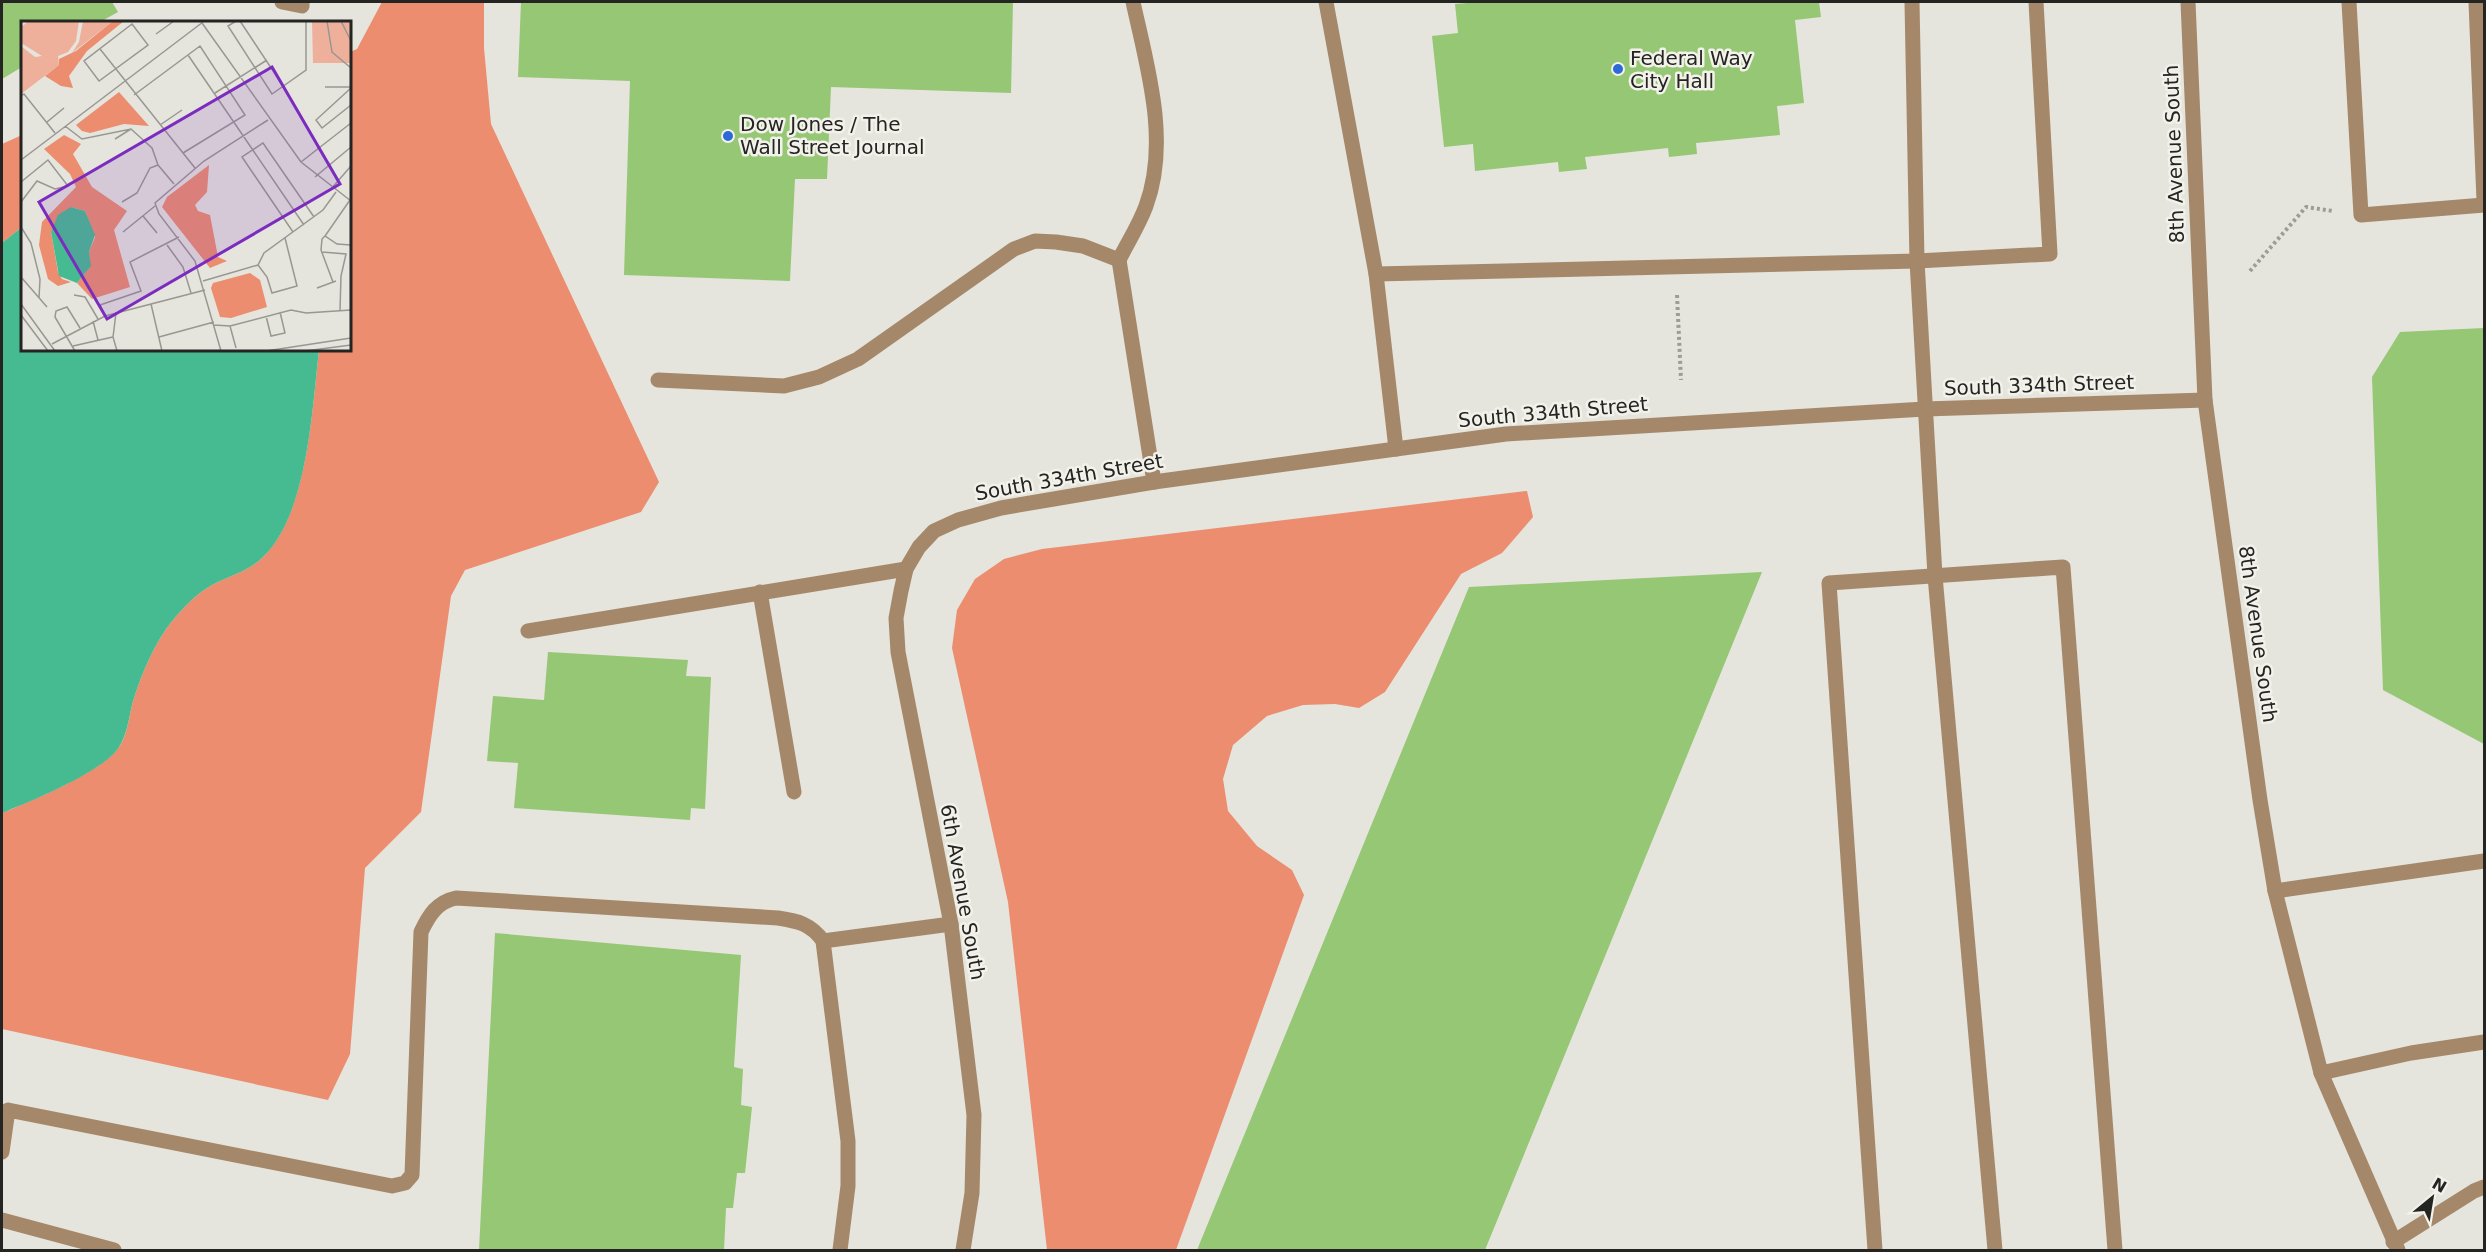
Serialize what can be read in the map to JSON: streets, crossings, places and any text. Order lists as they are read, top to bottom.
{
  "streets": {
    "street": ["8th Avenue South", "South 334th Street", "6th Avenue South"]
  },
  "crossings": [
    ["8th Avenue South", "South 334th Street"],
    ["South 334th Street", "6th Avenue South"]
  ],
  "places": ["Federal Way City Hall", "Dow Jones / The Wall Street Journal"],
  "north": "top right"
}
